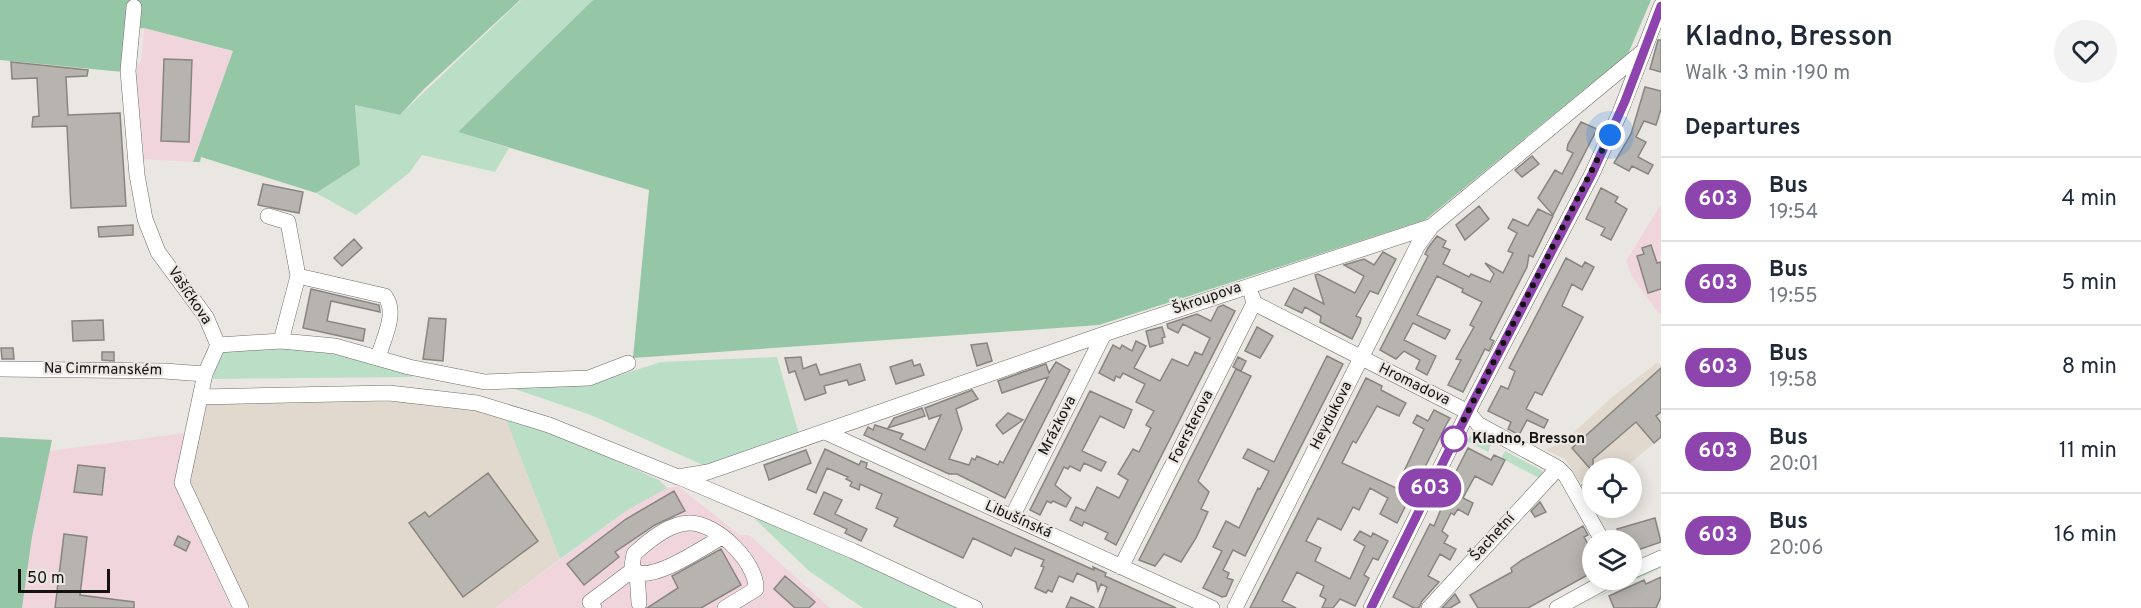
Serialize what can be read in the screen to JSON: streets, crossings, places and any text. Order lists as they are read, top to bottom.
{
  "streets": {
    "street": [
      "Vašíčkova",
      "Škroupova",
      "Na Cimrmanském",
      "Hromadova",
      "Heydukova",
      "Mrázkova",
      "Foersterova",
      "Libušínská",
      "Šachetní"
    ]
  },
  "crossings": [
    ["Škroupova", "Heydukova"],
    ["Škroupova", "Mrázkova"],
    ["Škroupova", "Libušínská"],
    ["Hromadova", "Heydukova"],
    ["Hromadova", "Foersterova"],
    ["Hromadova", "Šachetní"],
    ["Mrázkova", "Libušínská"],
    ["Foersterova", "Libušínská"]
  ],
  "places": ["Kladno, Bresson"],
  "lines": ["bus line 603"],
  "scale_bar": "50 m",
  "page": {
    "on_map": "603",
    "heading": [
      ["Kladno, Bresson", "Walk · 3 min · 190 m"],
      "Departures"
    ],
    "list": [
      {
        "mark": "603",
        "name": "Bus",
        "note": "19:54",
        "value": "4 min"
      },
      {
        "mark": "603",
        "name": "Bus",
        "note": "19:55",
        "value": "5 min"
      },
      {
        "mark": "603",
        "name": "Bus",
        "note": "19:58",
        "value": "8 min"
      },
      {
        "mark": "603",
        "name": "Bus",
        "note": "20:01",
        "value": "11 min"
      },
      {
        "mark": "603",
        "name": "Bus",
        "note": "20:06",
        "value": "16 min"
      }
    ],
    "scale": "50 m"
  }
}
